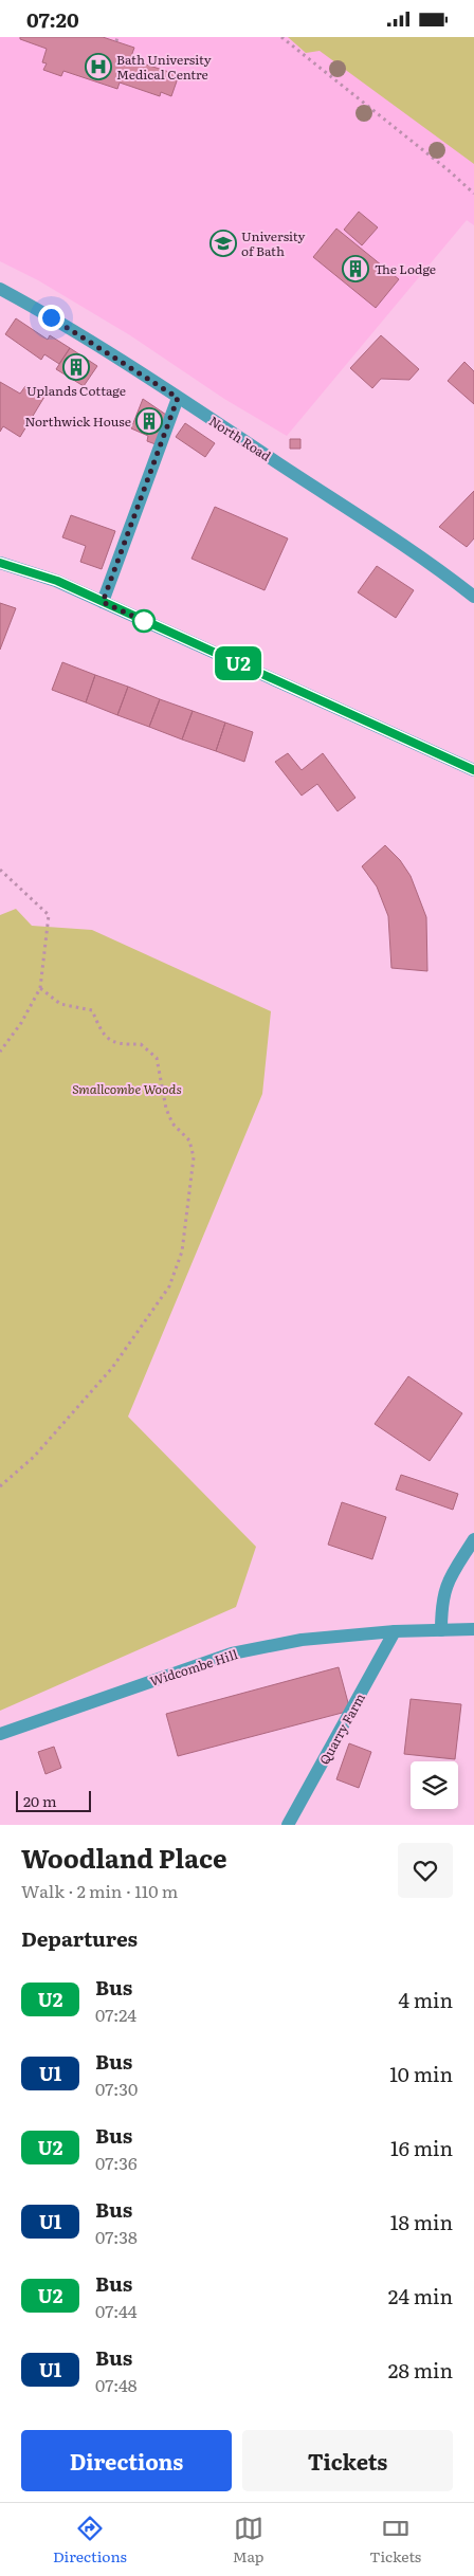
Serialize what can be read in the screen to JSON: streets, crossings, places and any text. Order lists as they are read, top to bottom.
{
  "streets": {
    "street": ["North Road", "Widcombe Hill", "Quarry Farm"]
  },
  "crossings": [
    ["Widcombe Hill", "Quarry Farm"]
  ],
  "parks": ["Smallcombe Woods"],
  "places": {
    "hospital": ["Bath University Medical Centre"],
    "school or university": ["University of Bath"],
    "building": ["The Lodge", "Uplands Cottage", "Northwick House"]
  },
  "lines": ["bus line U2"],
  "scale_bar": "20 m",
  "page": {
    "status": "07:20",
    "on_map": "U2",
    "scale": "20 m",
    "heading": [
      ["Woodland Place", "Walk · 2 min · 110 m"],
      "Departures"
    ],
    "list": [
      {
        "mark": "U2",
        "name": "Bus",
        "note": "07:24",
        "value": "4 min"
      },
      {
        "mark": "U1",
        "name": "Bus",
        "note": "07:30",
        "value": "10 min"
      },
      {
        "mark": "U2",
        "name": "Bus",
        "note": "07:36",
        "value": "16 min"
      },
      {
        "mark": "U1",
        "name": "Bus",
        "note": "07:38",
        "value": "18 min"
      },
      {
        "mark": "U2",
        "name": "Bus",
        "note": "07:44",
        "value": "24 min"
      },
      {
        "mark": "U1",
        "name": "Bus",
        "note": "07:48",
        "value": "28 min"
      }
    ],
    "buttons": ["Directions", "Tickets"],
    "tabs": ["Directions", "Map", "Tickets"]
  }
}
